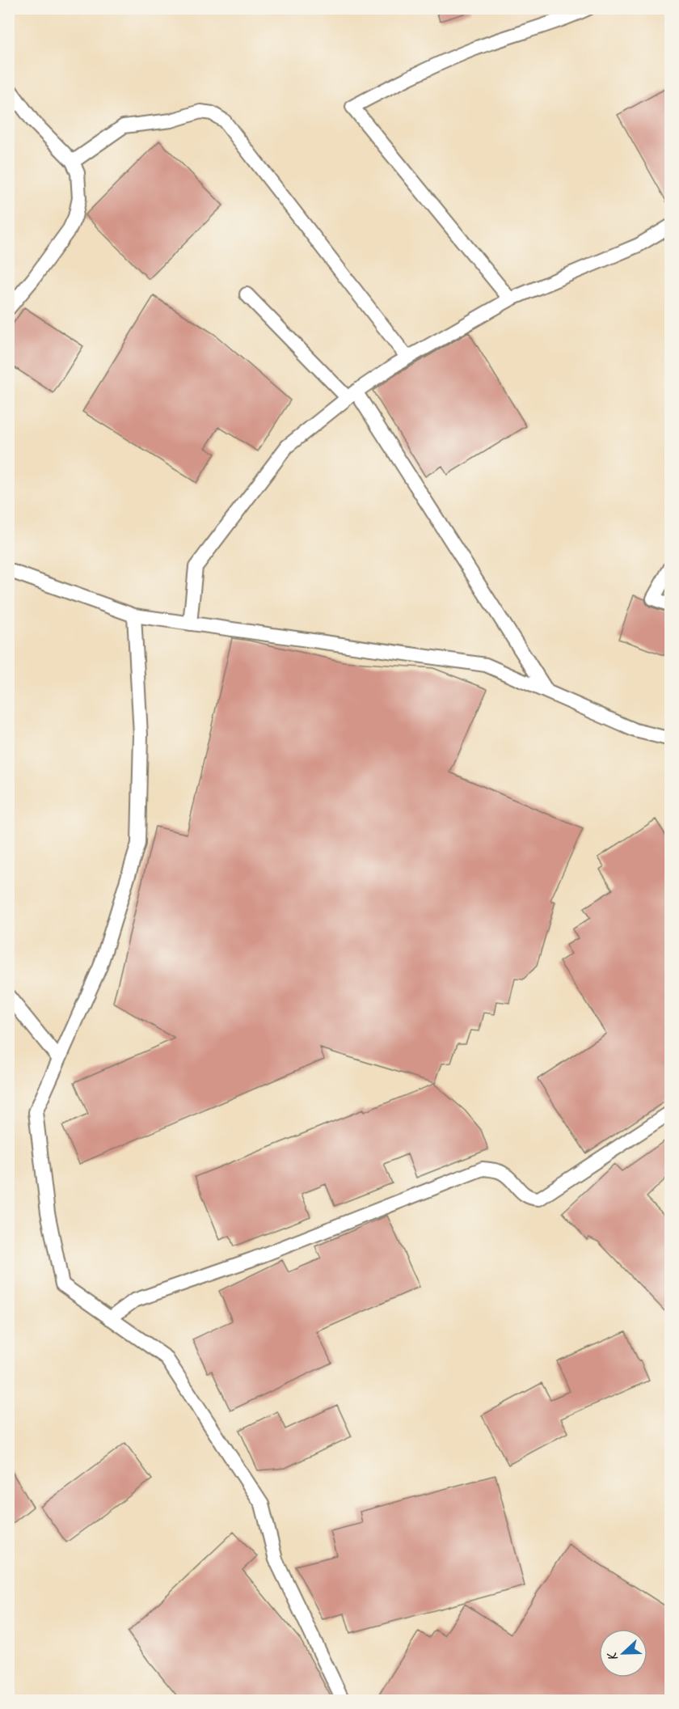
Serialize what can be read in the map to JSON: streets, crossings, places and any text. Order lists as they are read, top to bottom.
{
  "north": "left"
}
